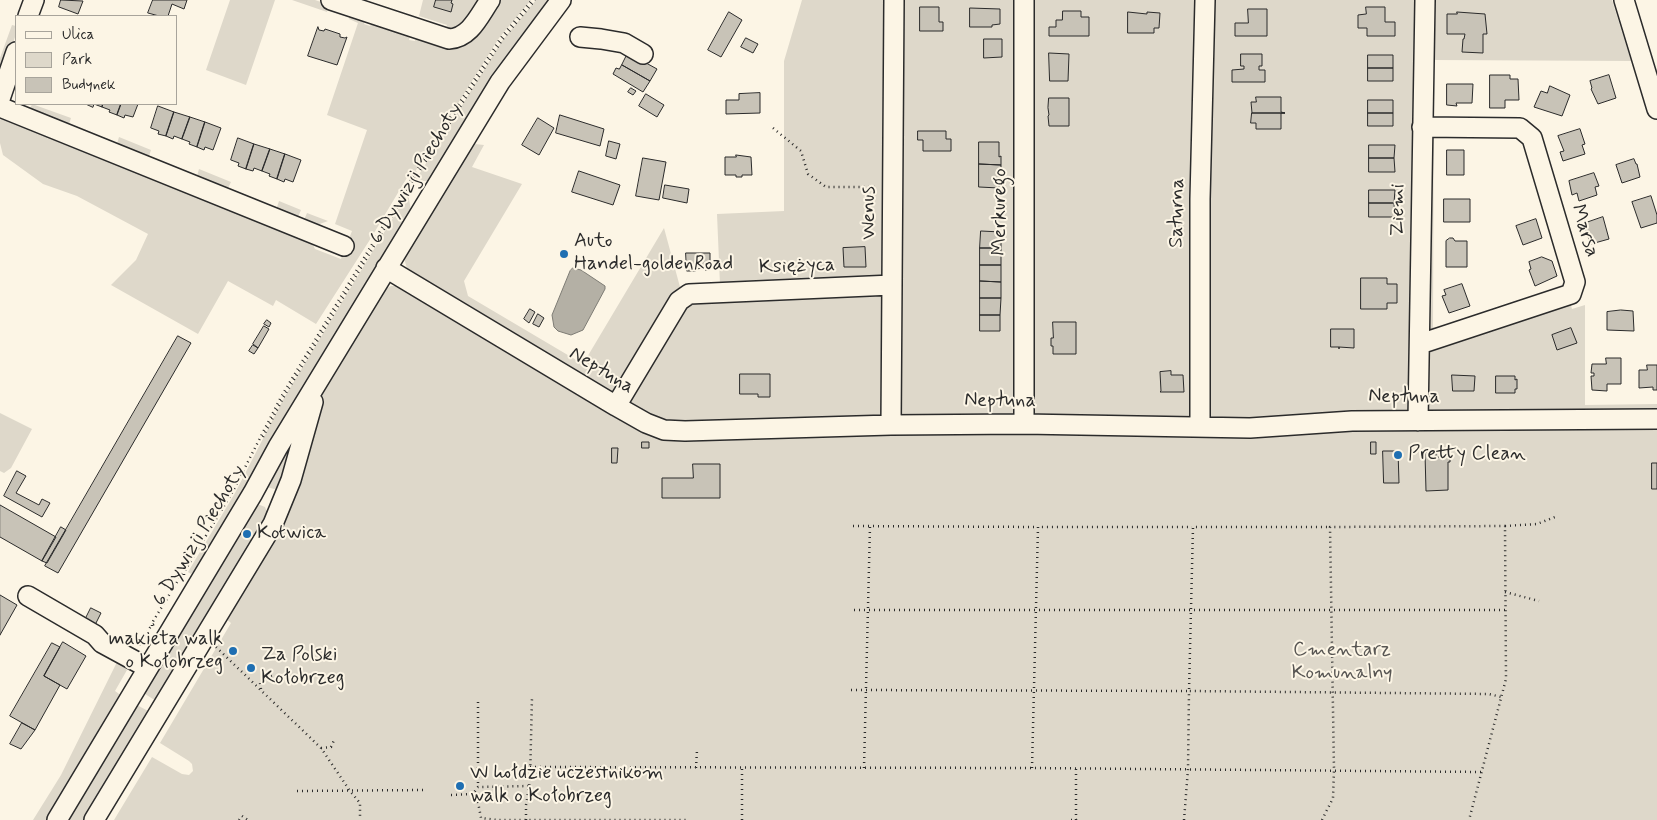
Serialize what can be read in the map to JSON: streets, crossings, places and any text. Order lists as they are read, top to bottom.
{
  "streets": {
    "street": [
      "6 Dywizji Piechoty",
      "Ziemi",
      "Merkurego",
      "Wenus",
      "Saturna",
      "Marsa",
      "Księżyca",
      "Neptuna"
    ]
  },
  "crossings": [
    ["6 Dywizji Piechoty", "Neptuna"],
    ["Ziemi", "Marsa"],
    ["Ziemi", "Neptuna"],
    ["Merkurego", "Neptuna"],
    ["Wenus", "Księżyca"],
    ["Wenus", "Neptuna"],
    ["Saturna", "Neptuna"],
    ["Księżyca", "Neptuna"]
  ],
  "parks": ["Cmentarz Komunalny"],
  "places": [
    "Auto Handel-goldenRoad",
    "Pretty Clean",
    "Kotwica",
    "makieta walk o Kołobrzeg",
    "Za Polski Kołobrzeg",
    "W hołdzie uczestnikom walk o Kołobrzeg"
  ],
  "legend": ["Ulica", "Park", "Budynek"]
}
